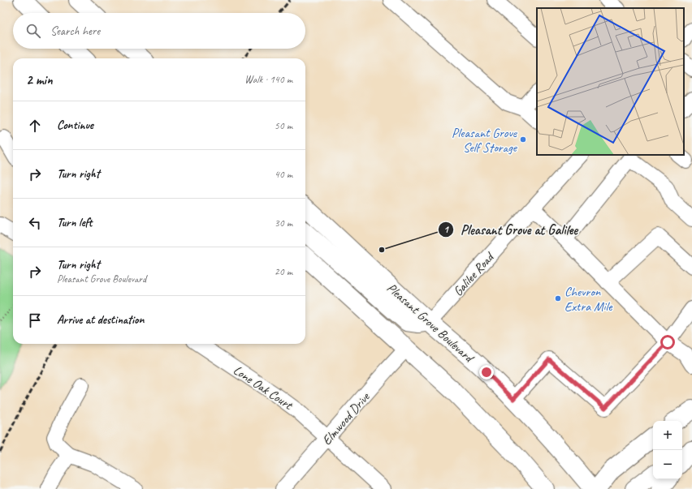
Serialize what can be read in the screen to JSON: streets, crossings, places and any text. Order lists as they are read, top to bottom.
{
  "streets": {
    "main road": ["Pleasant Grove Boulevard"],
    "street": ["Galilee Road", "Lone Oak Court", "Elmwood Drive"]
  },
  "crossings": [
    ["Galilee Road", "Pleasant Grove Boulevard"],
    ["Lone Oak Court", "Elmwood Drive"]
  ],
  "places": ["Pleasant Grove Self Storage", "Pleasant Grove at Galilee", "Chevron Extra Mile"],
  "page": {
    "search": "Search here",
    "heading": ["2 min", "Walk · 140 m"],
    "list": [
      ["Continue", "50 m"],
      ["Turn right", "40 m"],
      ["Turn left", "30 m"],
      ["Turn right", "Pleasant Grove Boulevard", "20 m"],
      "Arrive at destination"
    ],
    "map_buttons": ["+", "−"]
  }
}
